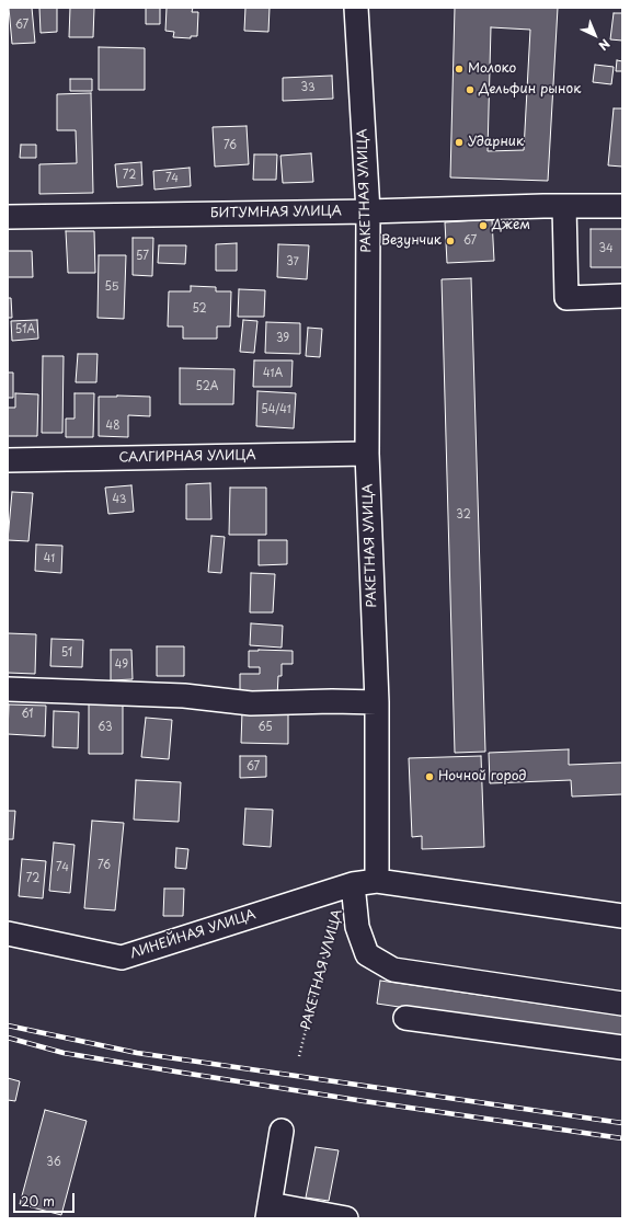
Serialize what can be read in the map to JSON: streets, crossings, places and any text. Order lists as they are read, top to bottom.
{
  "streets": {
    "street": [
      "РАКЕТНАЯ УЛИЦА",
      "БИТУМНАЯ УЛИЦА",
      "САЛГИРНАЯ УЛИЦА",
      "ЛИНЕЙНАЯ УЛИЦА"
    ]
  },
  "crossings": [
    ["РАКЕТНАЯ УЛИЦА", "БИТУМНАЯ УЛИЦА"],
    ["РАКЕТНАЯ УЛИЦА", "САЛГИРНАЯ УЛИЦА"],
    ["РАКЕТНАЯ УЛИЦА", "ЛИНЕЙНАЯ УЛИЦА"]
  ],
  "places": [
    "Молоко",
    "Дельфин рынок",
    "Ударник",
    "Джем",
    "Везунчик",
    "Ночной город"
  ],
  "house_numbers": [
    "67",
    "33",
    "76",
    "72",
    "74",
    "67",
    "34",
    "57",
    "37",
    "55",
    "52",
    "51А",
    "39",
    "41А",
    "52А",
    "54/41",
    "48",
    "43",
    "32",
    "41",
    "51",
    "49",
    "61",
    "63",
    "65",
    "67",
    "76",
    "74",
    "72",
    "36"
  ],
  "scale_bar": "20 m",
  "north": "bottom right"
}
